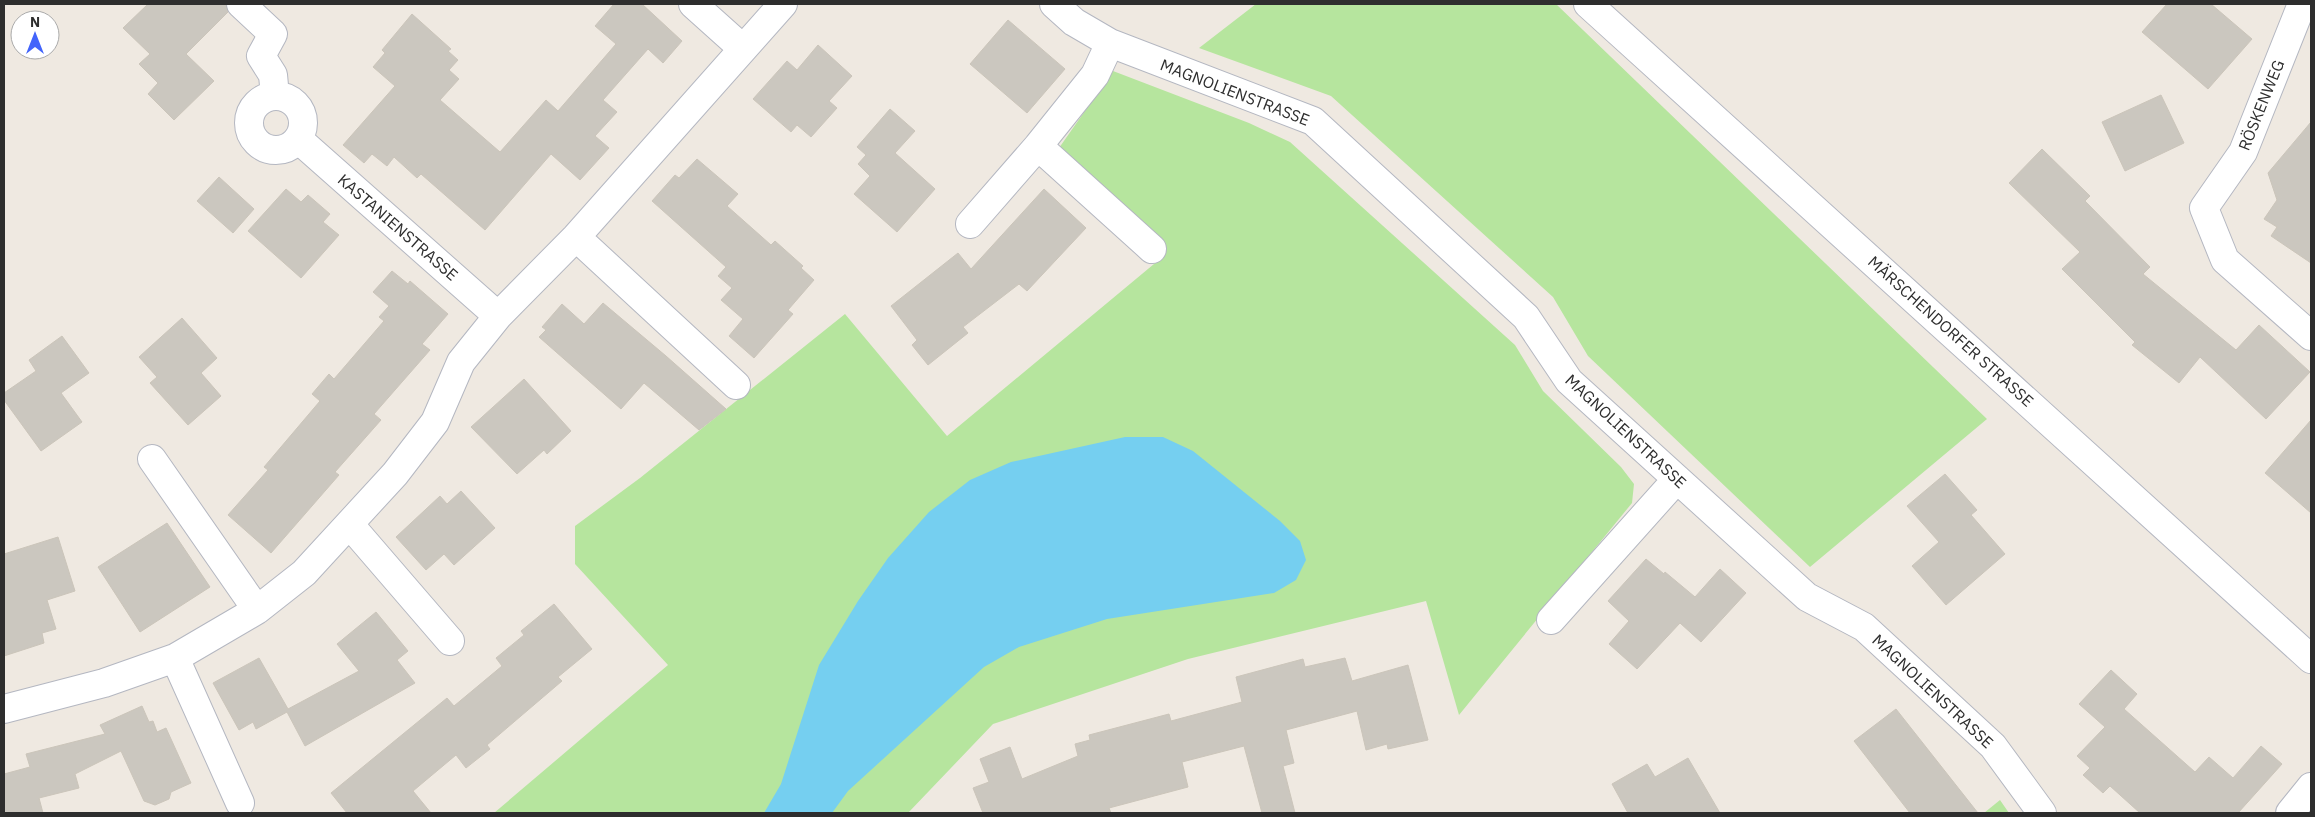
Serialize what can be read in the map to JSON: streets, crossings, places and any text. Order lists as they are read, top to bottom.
{
  "streets": {
    "street": [
      "MAGNOLIENSTRASSE",
      "RÖSKENWEG",
      "KASTANIENSTRASSE",
      "MÄRSCHENDORFER STRASSE"
    ]
  },
  "north": "top"
}
